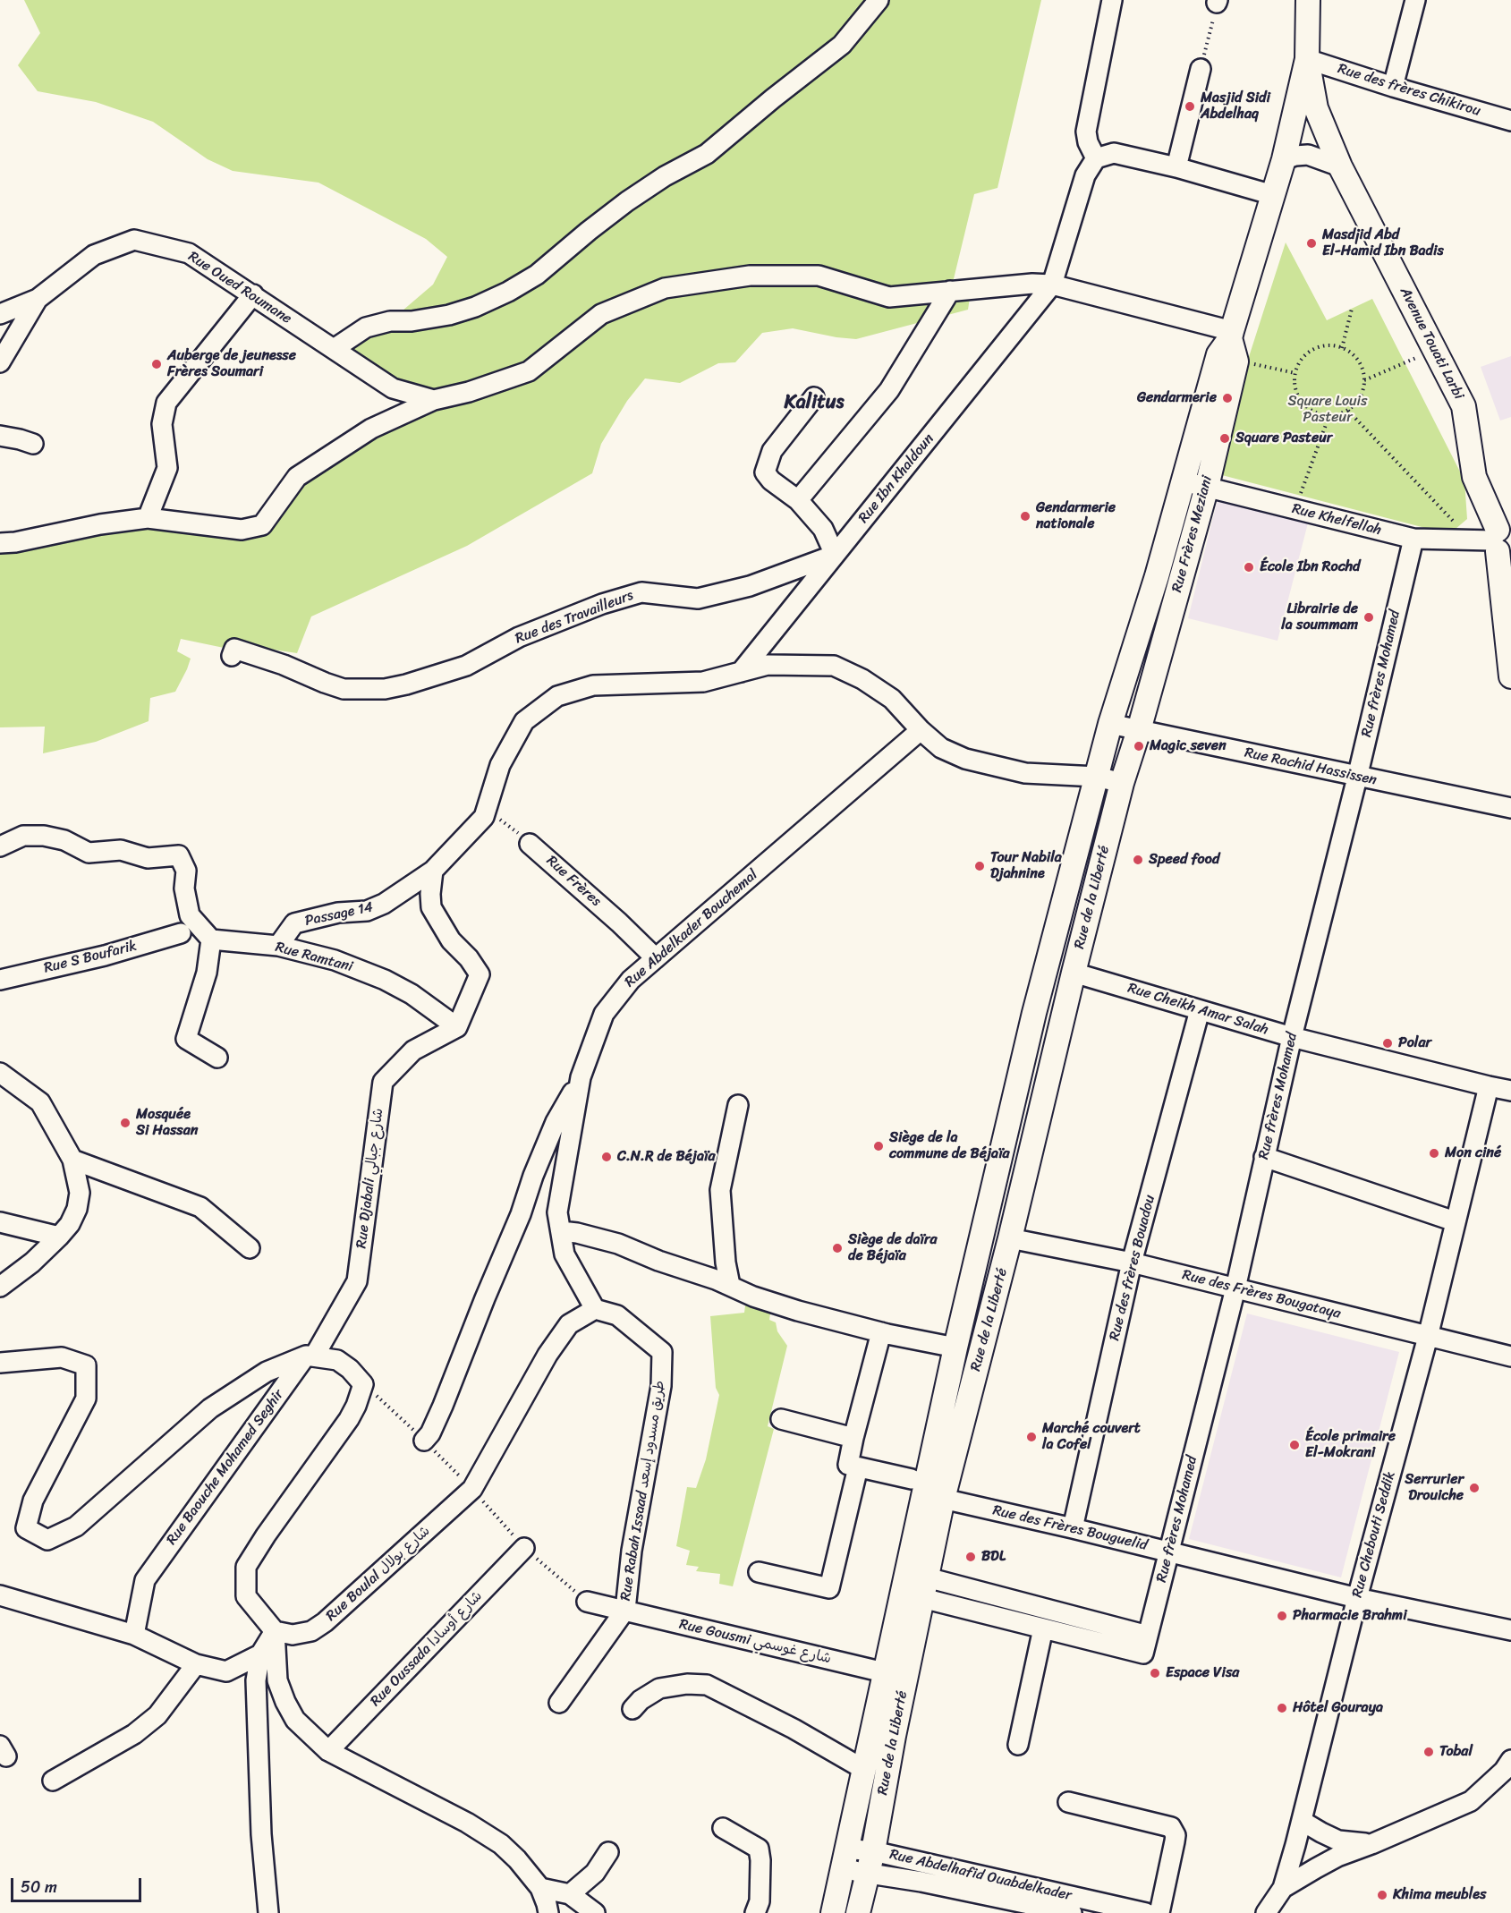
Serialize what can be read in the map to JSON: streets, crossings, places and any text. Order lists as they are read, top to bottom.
{
  "streets": {
    "main road": ["Avenue Touati Larbi", "Rue Frères Meziani", "Rue de la Liberté"],
    "street": [
      "Rue des frères Chikirou",
      "Rue Oued Roumane",
      "Rue Ibn Khaldoun",
      "Rue Khelfellah",
      "Rue des Travailleurs",
      "Rue frères Mohamed",
      "Rue Rachid Hassissen",
      "Rue Frères",
      "Passage 14",
      "Rue Abdelkader Bouchemal",
      "Rue S Boufarik",
      "Rue Ramtani",
      "Rue Cheikh Amar Salah",
      "Rue Djabali شارع جبالي",
      "Rue des frères Bouadou",
      "Rue des Frères Bougataya",
      "Rue Baouche Mohamed Seghir",
      "Rue Rabah Issaad طريق مسدود إسعد",
      "Rue des Frères Bouguelid",
      "Rue Chebouti Seddik",
      "Rue Boulal شارع بولال",
      "Rue Gousmi شارع غوسمي",
      "Rue Oussada شارع أوسادا",
      "Rue Abdelhafid Ouabdelkader"
    ]
  },
  "crossings": [
    ["Rue des frères Chikirou", "Avenue Touati Larbi"],
    ["Rue des frères Chikirou", "Rue Frères Meziani"],
    ["Avenue Touati Larbi", "Rue Khelfellah"],
    ["Avenue Touati Larbi", "Rue Frères Meziani"],
    ["Rue Ibn Khaldoun", "Rue des Travailleurs"],
    ["Rue Khelfellah", "Rue Frères Meziani"],
    ["Rue Khelfellah", "Rue frères Mohamed"],
    ["Rue Frères Meziani", "Rue Rachid Hassissen"],
    ["Rue Frères Meziani", "Rue de la Liberté"],
    ["Rue frères Mohamed", "Rue Rachid Hassissen"],
    ["Rue frères Mohamed", "Rue Cheikh Amar Salah"],
    ["Rue frères Mohamed", "Rue des Frères Bougataya"],
    ["Rue frères Mohamed", "Rue des Frères Bouguelid"],
    ["Rue Rachid Hassissen", "Rue de la Liberté"],
    ["Rue Frères", "Rue Abdelkader Bouchemal"],
    ["Rue de la Liberté", "Rue Cheikh Amar Salah"],
    ["Rue de la Liberté", "Rue des Frères Bougataya"],
    ["Rue de la Liberté", "Rue des Frères Bouguelid"],
    ["Rue de la Liberté", "Rue Gousmi شارع غوسمي"],
    ["Rue de la Liberté", "Rue Abdelhafid Ouabdelkader"],
    ["Passage 14", "Rue Ramtani"],
    ["Rue Abdelkader Bouchemal", "Rue Rabah Issaad طريق مسدود إسعد"],
    ["Rue Abdelkader Bouchemal", "Rue Boulal شارع بولال"],
    ["Rue Ramtani", "Rue Djabali شارع جبالي"],
    ["Rue Cheikh Amar Salah", "Rue des frères Bouadou"],
    ["Rue Cheikh Amar Salah", "Rue Chebouti Seddik"],
    ["Rue Djabali شارع جبالي", "Rue Baouche Mohamed Seghir"],
    ["Rue des frères Bouadou", "Rue des Frères Bougataya"],
    ["Rue des frères Bouadou", "Rue des Frères Bouguelid"],
    ["Rue des Frères Bougataya", "Rue Chebouti Seddik"],
    ["Rue Rabah Issaad طريق مسدود إسعد", "Rue Boulal شارع بولال"],
    ["Rue Rabah Issaad طريق مسدود إسعد", "Rue Gousmi شارع غوسمي"],
    ["Rue des Frères Bouguelid", "Rue Chebouti Seddik"]
  ],
  "districts": ["Kalitus"],
  "parks": ["Square Louis Pasteur"],
  "places": [
    "Masjid Sidi Abdelhaq",
    "Masdjid Abd El-Hamid Ibn Badis",
    "Auberge de jeunesse Frères Soumari",
    "Gendarmerie",
    "Square Pasteur",
    "Gendarmerie nationale",
    "École Ibn Rochd",
    "Librairie de la soummam",
    "Magic seven",
    "Speed food",
    "Tour Nabila Djahnine",
    "Polar",
    "Mosquée Si Hassan",
    "Siège de la commune de Béjaïa",
    "Mon ciné",
    "C.N.R de Béjaïa",
    "Siège de daïra de Béjaïa",
    "Marché couvert la Cofel",
    "École primaire El-Mokrani",
    "Serrurier Drouiche",
    "BDL",
    "Pharmacie Brahmi",
    "Espace Visa",
    "Hôtel Gouraya",
    "Tobal",
    "Khima meubles"
  ],
  "scale_bar": "50 m"
}
